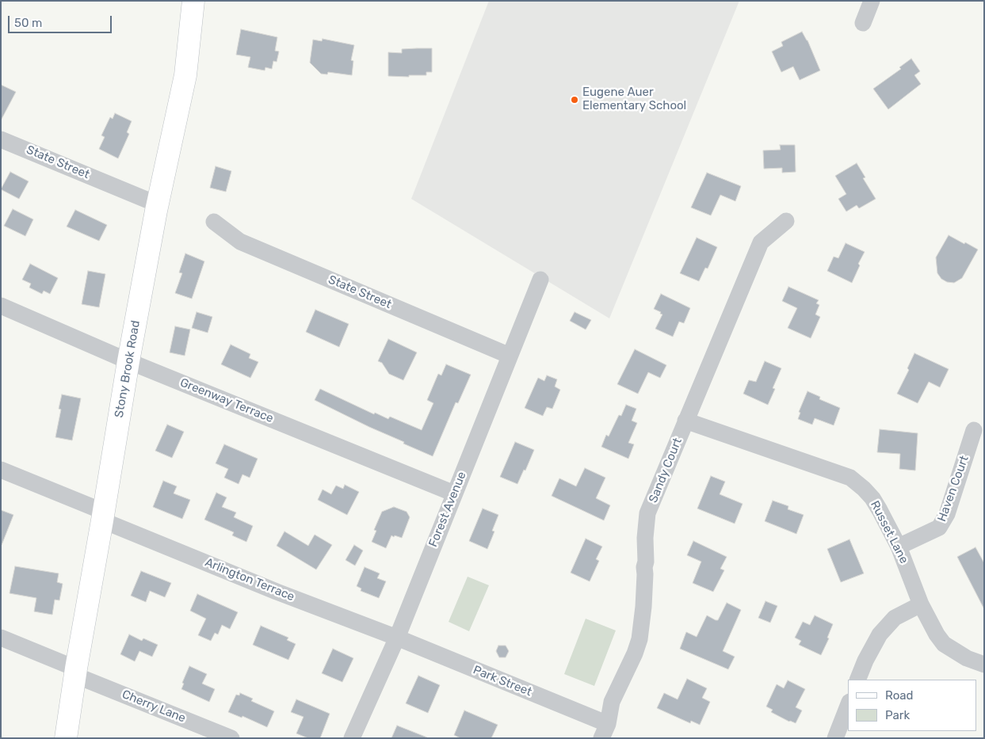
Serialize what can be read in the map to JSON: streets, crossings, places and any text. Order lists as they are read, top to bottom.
{
  "streets": {
    "main road": ["Stony Brook Road"],
    "street": [
      "State Street",
      "Greenway Terrace",
      "Sandy Court",
      "Haven Court",
      "Forest Avenue",
      "Russet Lane",
      "Arlington Terrace",
      "Park Street",
      "Cherry Lane"
    ]
  },
  "crossings": [
    ["State Street", "Stony Brook Road"],
    ["State Street", "Forest Avenue"],
    ["Stony Brook Road", "Greenway Terrace"],
    ["Stony Brook Road", "Arlington Terrace"],
    ["Stony Brook Road", "Cherry Lane"],
    ["Greenway Terrace", "Forest Avenue"],
    ["Sandy Court", "Russet Lane"],
    ["Sandy Court", "Park Street"],
    ["Haven Court", "Russet Lane"],
    ["Forest Avenue", "Arlington Terrace"],
    ["Forest Avenue", "Park Street"],
    ["Arlington Terrace", "Park Street"]
  ],
  "places": ["Eugene Auer Elementary School"],
  "legend": ["Road", "Park"],
  "scale_bar": "50 m"
}
